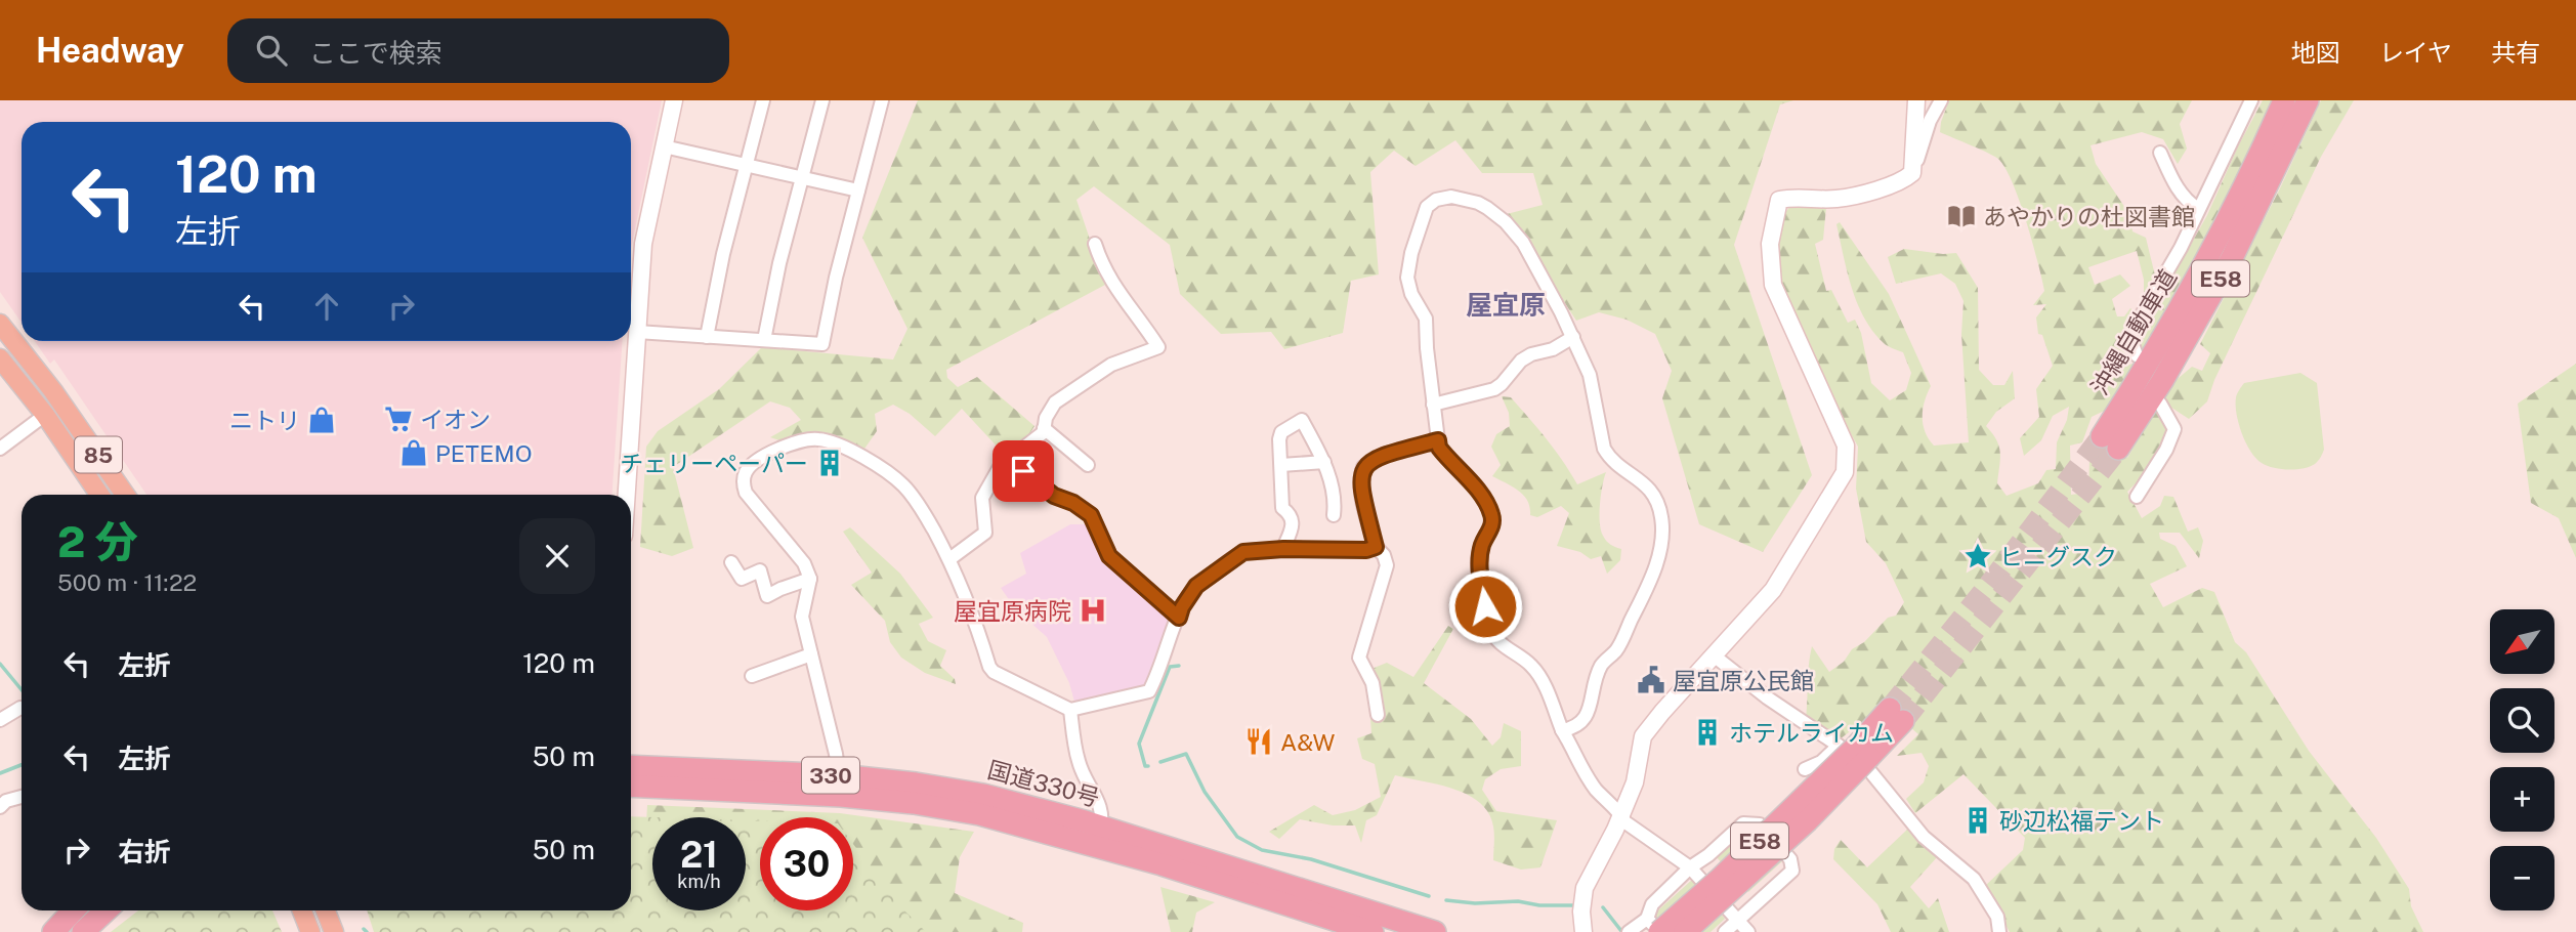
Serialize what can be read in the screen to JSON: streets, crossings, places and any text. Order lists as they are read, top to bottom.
{
  "streets": {
    "highway": [
      "E58",
      "沖縄自動車道",
      "330",
      "国道330号"
    ],
    "main road": ["85"]
  },
  "districts": ["屋宜原"],
  "places": {
    "library": ["あやかりの杜図書館"],
    "supermarket": ["イオン"],
    "shop": ["ニトリ", "PETEMO"],
    "building": ["チェリーペーパー", "ホテルライカム", "砂辺松福テント"],
    "place": ["ヒニグスク"],
    "hospital": ["屋宜原病院"],
    "public building": ["屋宜原公民館"],
    "restaurant": ["A&W"]
  },
  "north": "bottom left",
  "page": {
    "header": "Headway",
    "search": "ここで検索",
    "nav": ["地図", "レイヤ", "共有"],
    "turn": ["120 m", "左折"],
    "heading": ["2 分", "500 m · 11:22"],
    "map_buttons": ["+", "−"],
    "list": [
      {
        "name": "左折",
        "value": "120 m"
      },
      {
        "name": "左折",
        "value": "50 m"
      },
      {
        "name": "右折",
        "value": "50 m"
      }
    ],
    "speed": "21 km/h",
    "limit": "30"
  }
}
